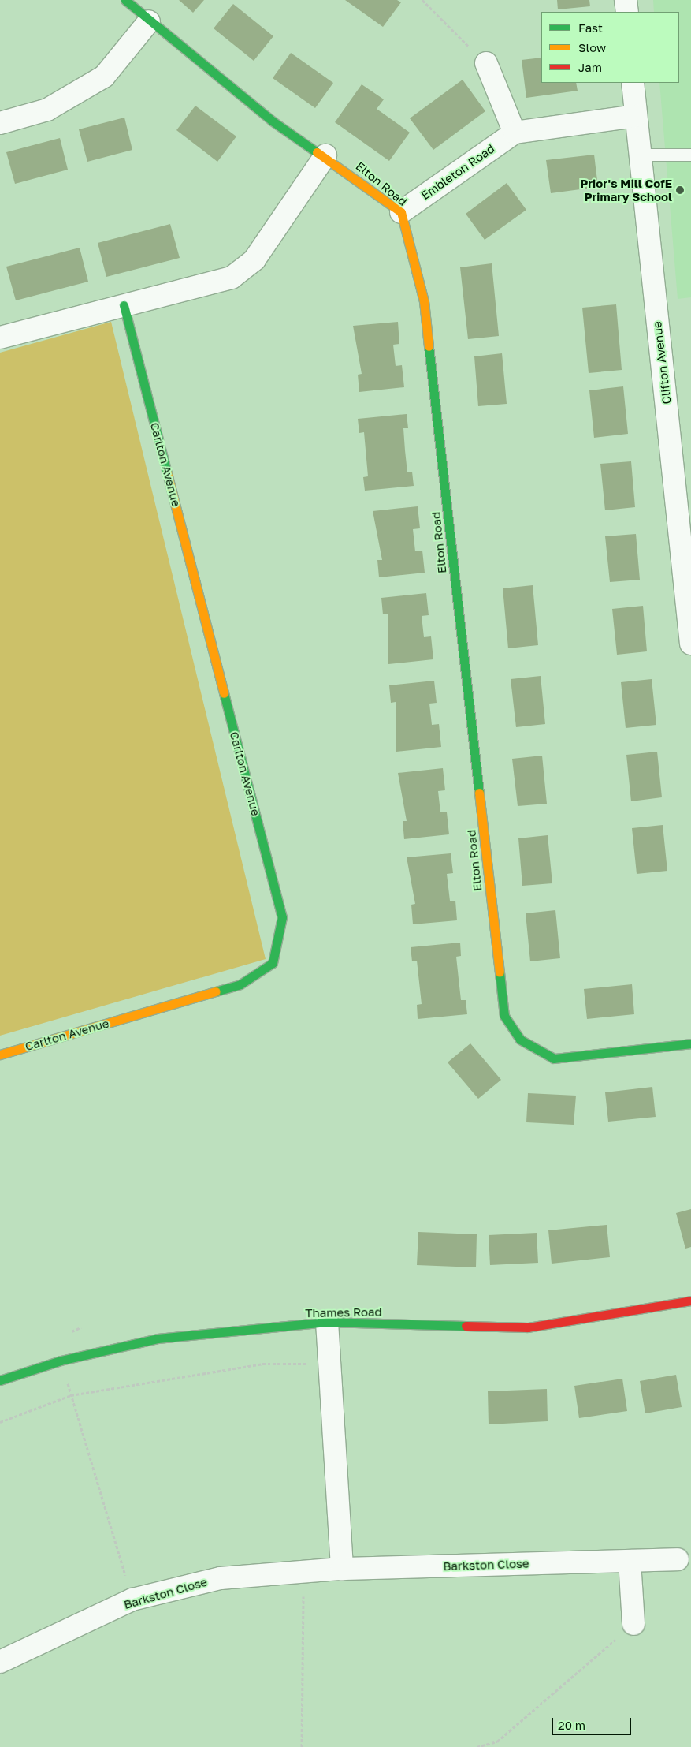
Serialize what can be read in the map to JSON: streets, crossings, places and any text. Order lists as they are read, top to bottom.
{
  "streets": {
    "street": [
      "Embleton Road",
      "Elton Road",
      "Clifton Avenue",
      "Carlton Avenue",
      "Thames Road",
      "Barkston Close"
    ]
  },
  "crossings": [
    ["Embleton Road", "Elton Road"],
    ["Embleton Road", "Clifton Avenue"]
  ],
  "places": ["Prior's Mill CofE Primary School"],
  "legend": ["Fast", "Slow", "Jam"],
  "scale_bar": "20 m"
}
